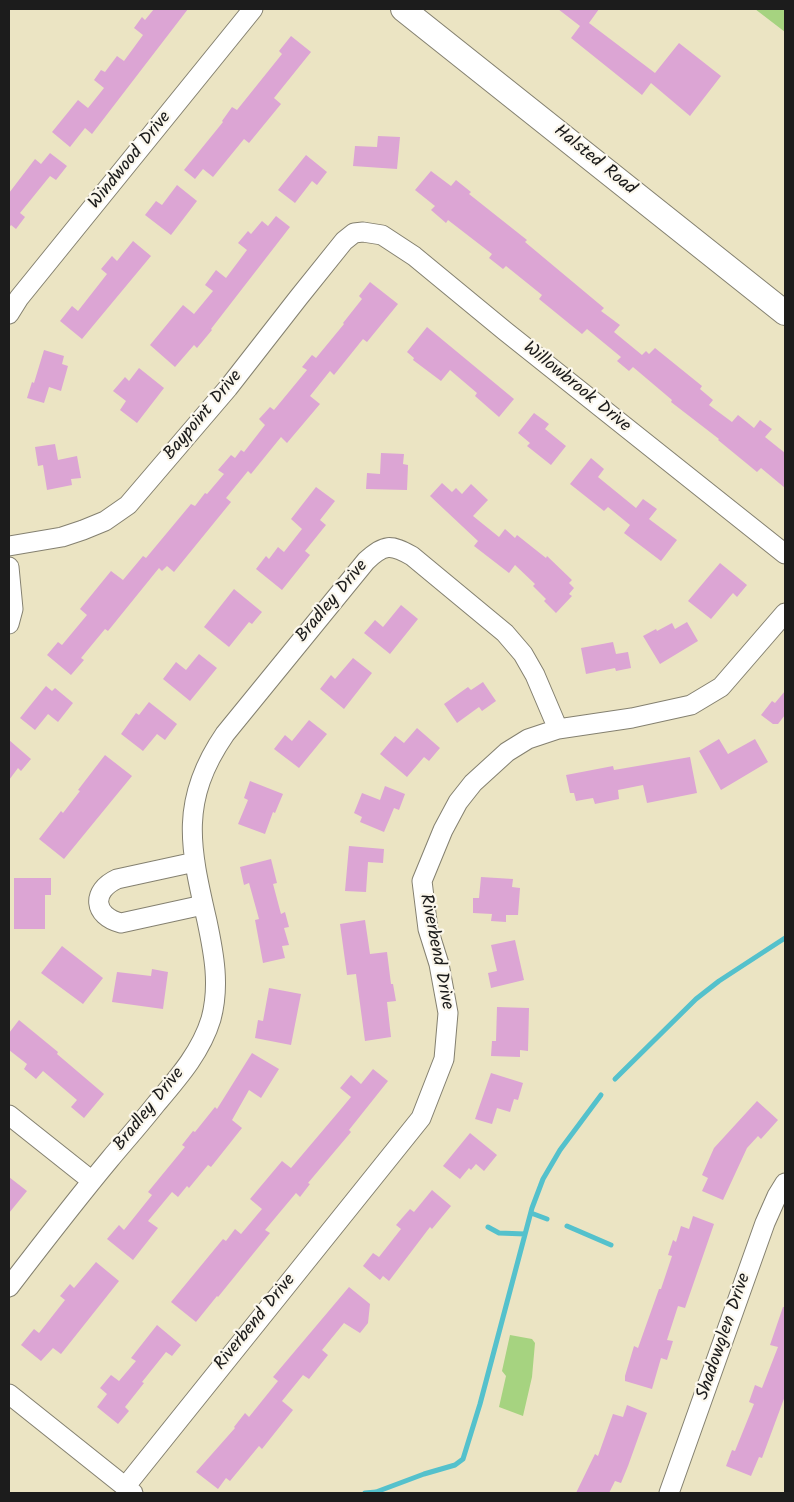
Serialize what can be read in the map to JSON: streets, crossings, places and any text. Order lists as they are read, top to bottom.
{
  "streets": {
    "street": [
      "Windwood Drive",
      "Halsted Road",
      "Willowbrook Drive",
      "Baypoint Drive",
      "Bradley Drive",
      "Riverbend Drive",
      "Shadowglen Drive"
    ]
  },
  "crossings": [
    ["Willowbrook Drive", "Baypoint Drive"],
    ["Bradley Drive", "Riverbend Drive"]
  ]
}
